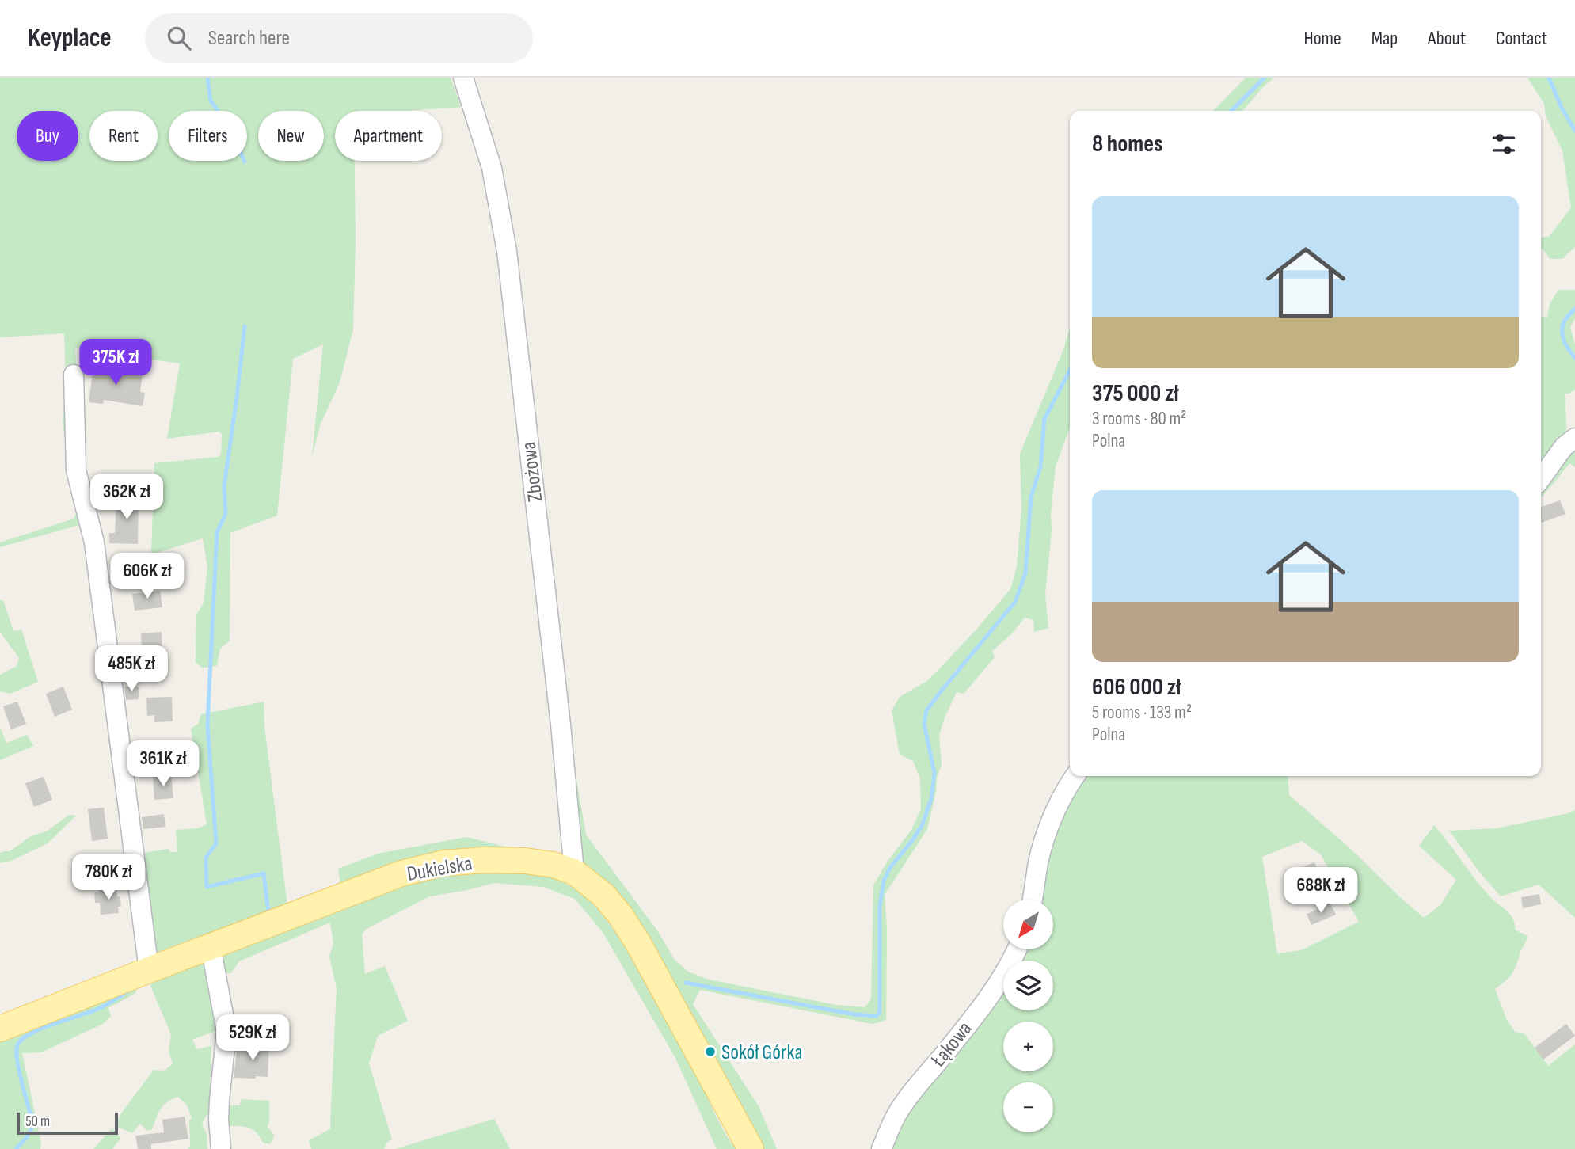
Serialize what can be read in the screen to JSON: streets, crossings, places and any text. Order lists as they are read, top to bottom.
{
  "streets": {
    "main road": ["Dukielska"],
    "street": ["Zbożowa", "Łąkowa"]
  },
  "crossings": [
    ["Zbożowa", "Dukielska"]
  ],
  "places": ["Sokół Górka"],
  "scale_bar": "50 m",
  "north": "bottom left",
  "page": {
    "header": "Keyplace",
    "search": "Search here",
    "nav": [
      "Home",
      "Map",
      "About",
      "Contact"
    ],
    "chip": [
      "Buy",
      "Rent",
      "Filters",
      "New",
      "Apartment"
    ],
    "heading": "8 homes",
    "list": [
      {
        "name": "375 000 zł",
        "note": "3 rooms · 80 m² · Polna"
      },
      {
        "name": "606 000 zł",
        "note": "5 rooms · 133 m² · Polna"
      }
    ],
    "price": [
      "375K zł",
      "362K zł",
      "606K zł",
      "485K zł",
      "361K zł",
      "780K zł",
      "688K zł",
      "529K zł"
    ],
    "map_buttons": ["+", "−"],
    "scale": "50 m"
  }
}
